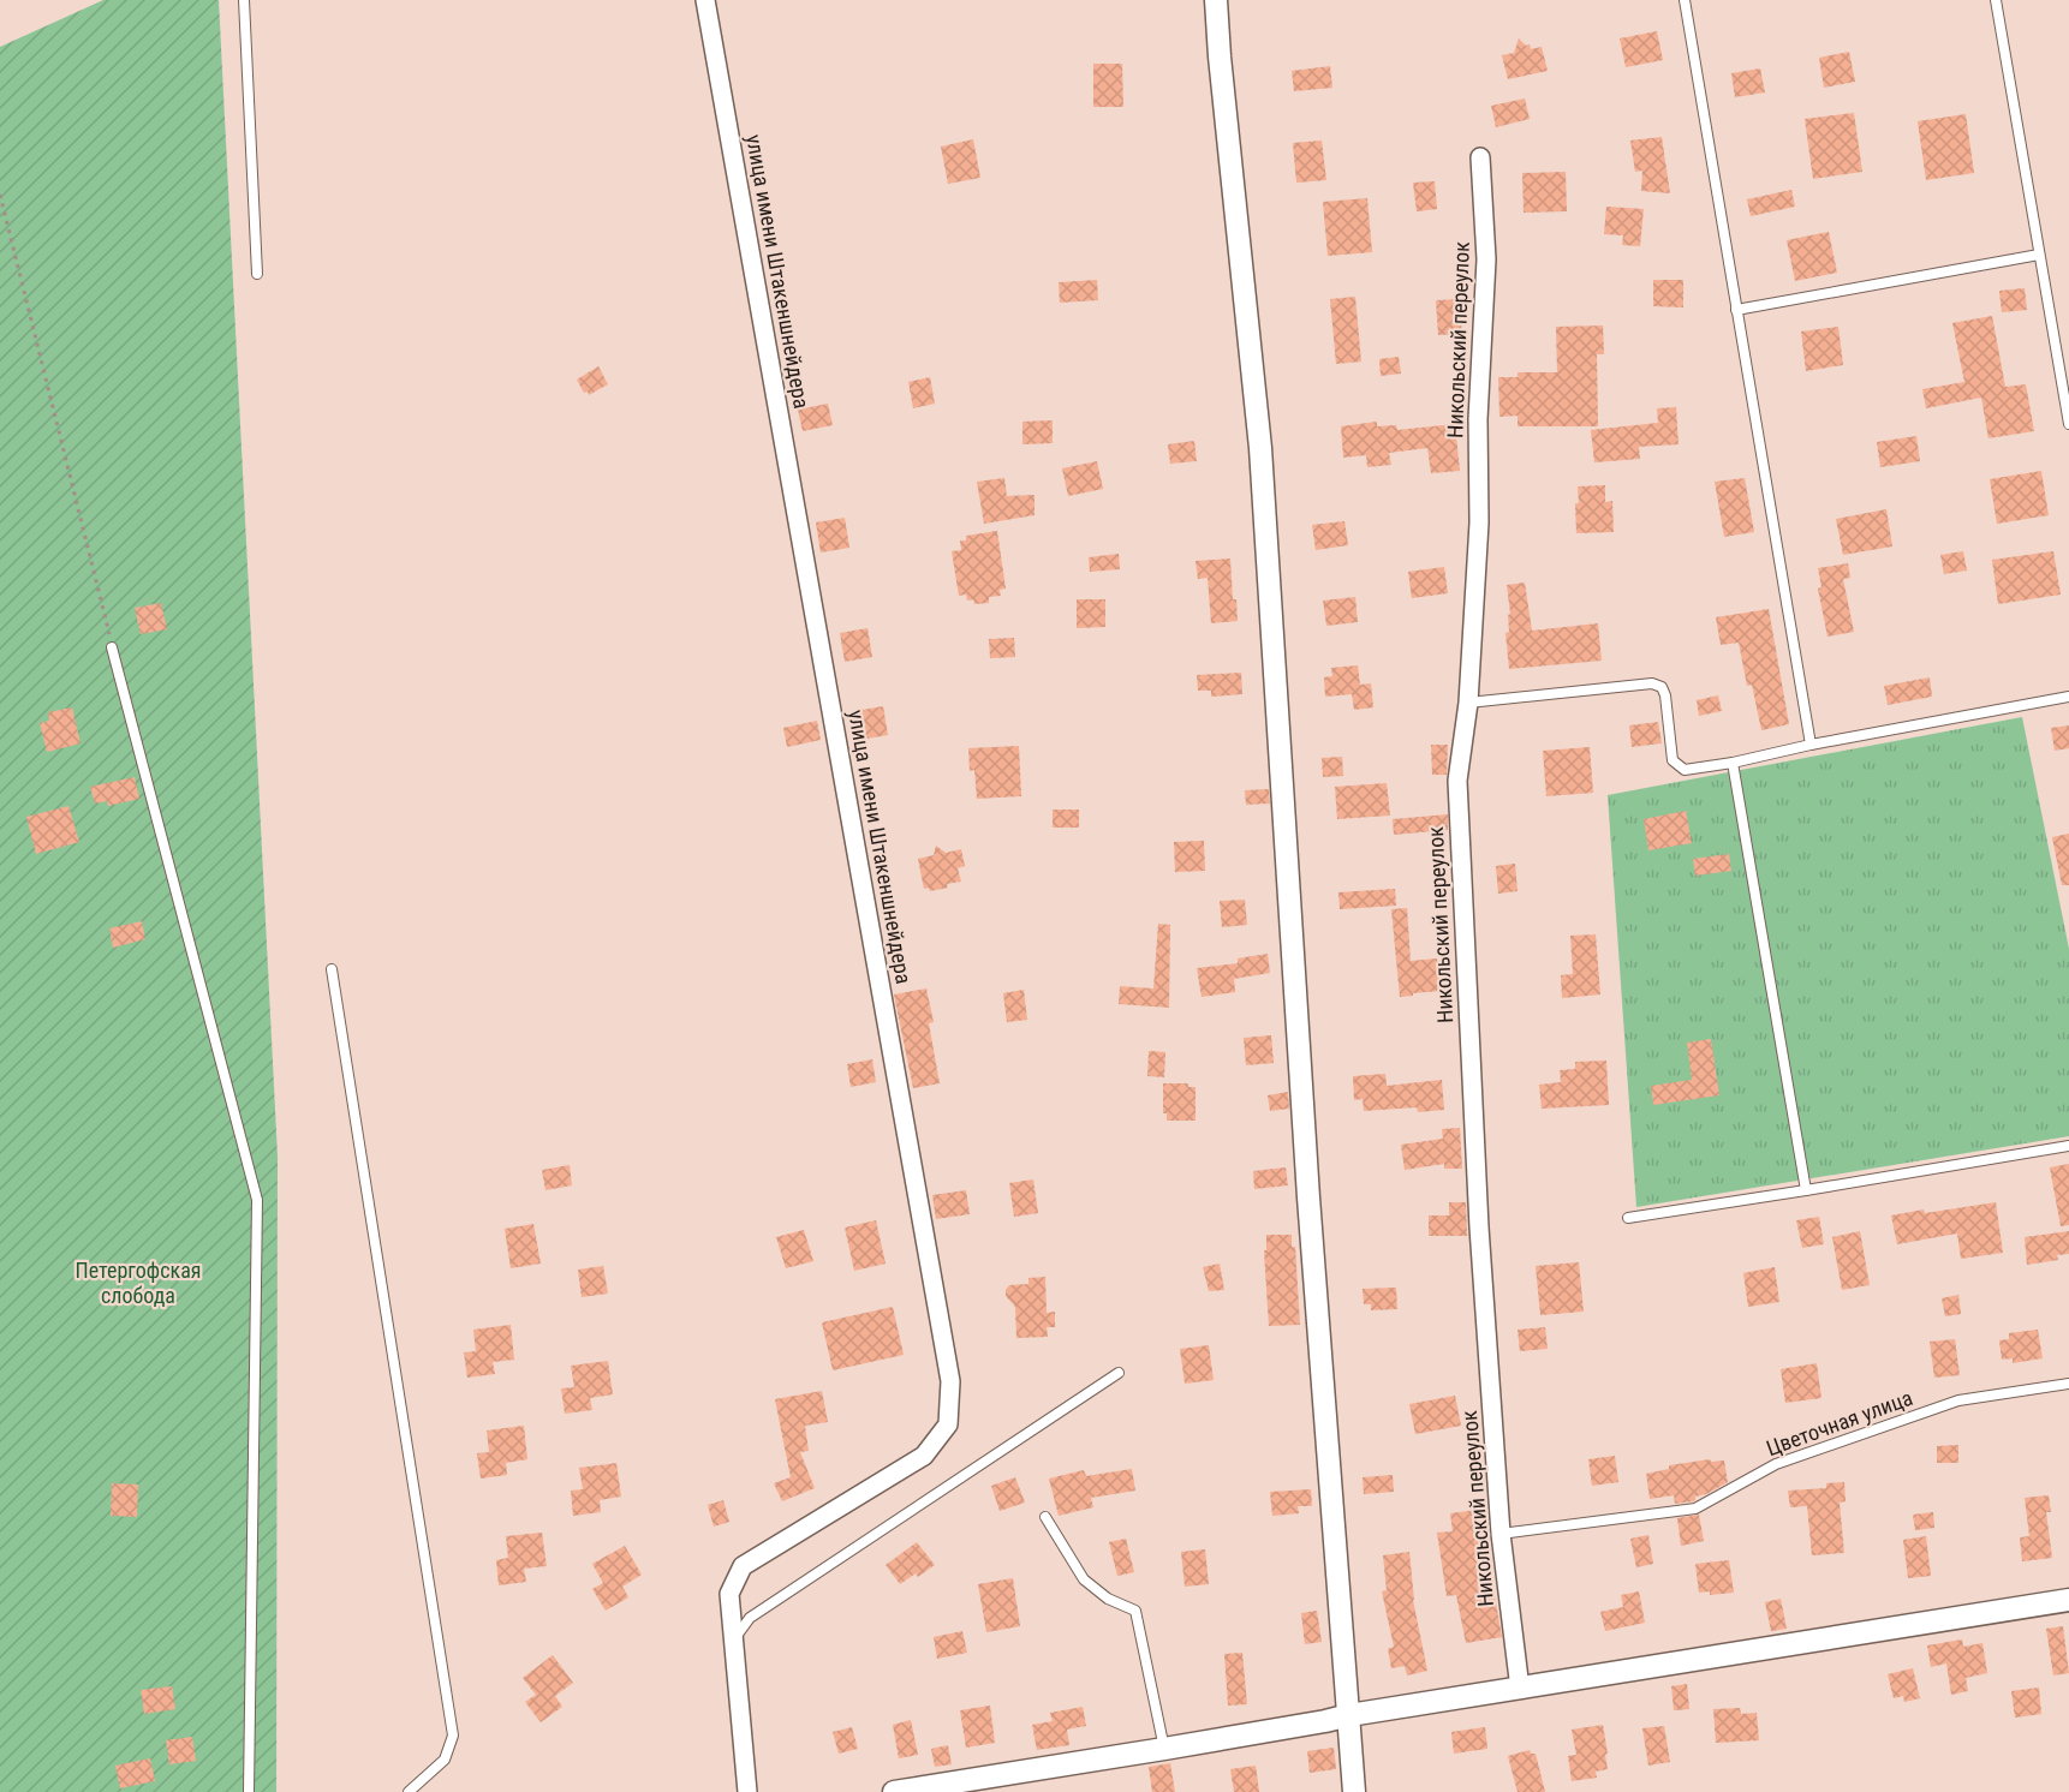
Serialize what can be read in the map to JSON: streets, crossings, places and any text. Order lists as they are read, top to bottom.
{
  "streets": {
    "street": ["улица имени Штакеншнейдера", "Никольский переулок"],
    "lane": ["Цветочная улица"]
  },
  "crossings": [
    ["Никольский переулок", "Цветочная улица"]
  ],
  "parks": ["Петергофская слобода"]
}
